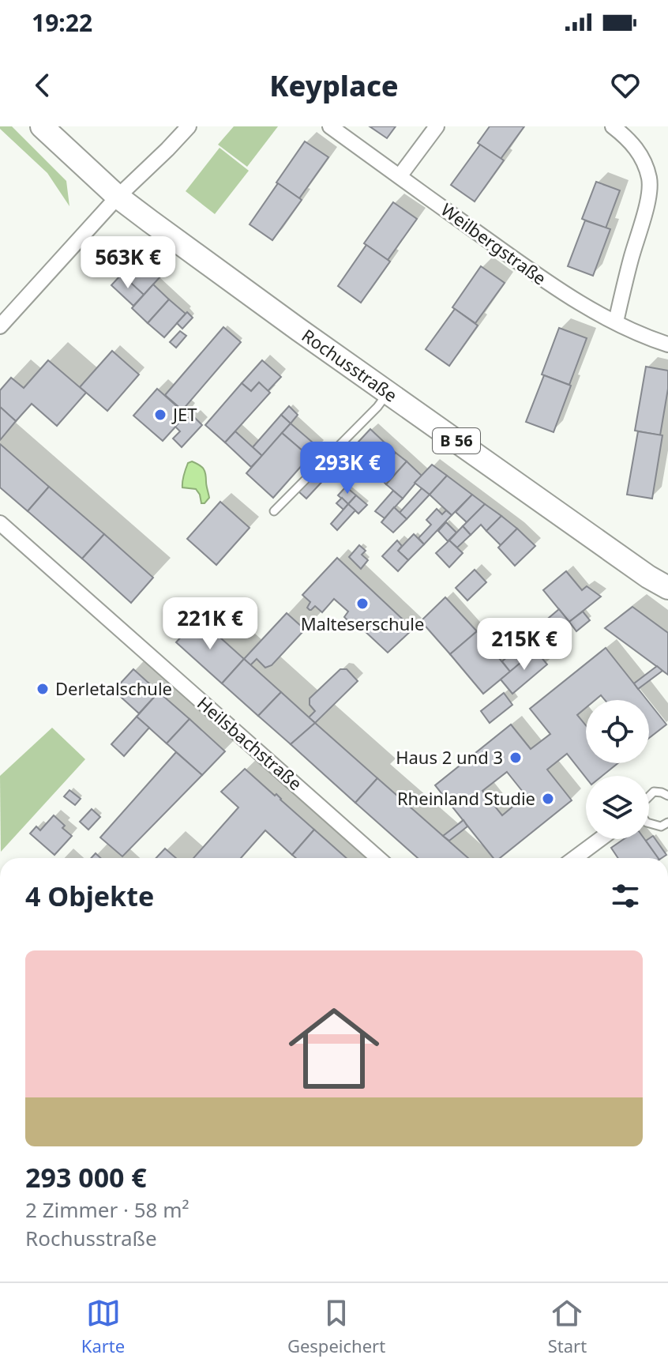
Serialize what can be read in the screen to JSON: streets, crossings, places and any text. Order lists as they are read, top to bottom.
{
  "streets": {
    "main road": ["Rochusstraße", "B 56"],
    "street": ["Weilbergstraße", "Heilsbachstraße"]
  },
  "places": [
    "JET",
    "Malteserschule",
    "Derletalschule",
    "Haus 2 und 3",
    "Rheinland Studie"
  ],
  "page": {
    "status": "19:22",
    "header": "Keyplace",
    "price": [
      "563K €",
      "293K €",
      "221K €",
      "215K €"
    ],
    "heading": "4 Objekte",
    "list": [
      {
        "name": "293 000 €",
        "note": "2 Zimmer · 58 m² · Rochusstraße"
      }
    ],
    "tabs": ["Karte", "Gespeichert", "Start"]
  }
}
